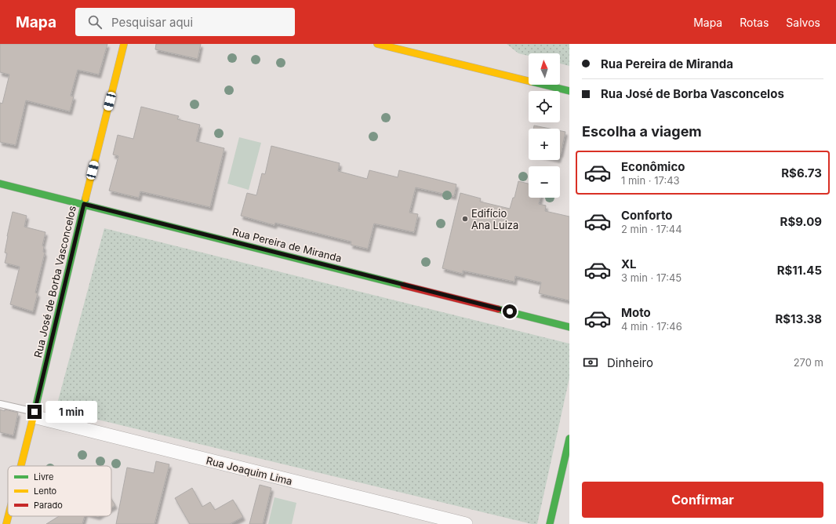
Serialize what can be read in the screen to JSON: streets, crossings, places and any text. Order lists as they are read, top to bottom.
{
  "streets": {
    "street": ["Rua Pereira de Miranda", "Rua José de Borba Vasconcelos", "Rua Joaquim Lima"]
  },
  "crossings": [
    ["Rua Pereira de Miranda", "Rua José de Borba Vasconcelos"],
    ["Rua José de Borba Vasconcelos", "Rua Joaquim Lima"]
  ],
  "places": ["Edifício Ana Luiza"],
  "legend": ["Livre", "Lento", "Parado"],
  "north": "top",
  "page": {
    "header": "Mapa",
    "search": "Pesquisar aqui",
    "nav": ["Mapa", "Rotas", "Salvos"],
    "banner": ["Rua Pereira de Miranda", "Rua José de Borba Vasconcelos"],
    "map_buttons": ["+", "−"],
    "heading": "Escolha a viagem",
    "list": [
      {
        "name": "Econômico",
        "note": "1 min · 17:43",
        "value": "R$6.73"
      },
      {
        "name": "Conforto",
        "note": "2 min · 17:44",
        "value": "R$9.09"
      },
      {
        "name": "XL",
        "note": "3 min · 17:45",
        "value": "R$11.45"
      },
      {
        "name": "Moto",
        "note": "4 min · 17:46",
        "value": "R$13.38"
      }
    ],
    "pay": ["Dinheiro", "270 m"],
    "bubble": "1 min",
    "buttons": "Confirmar"
  }
}
